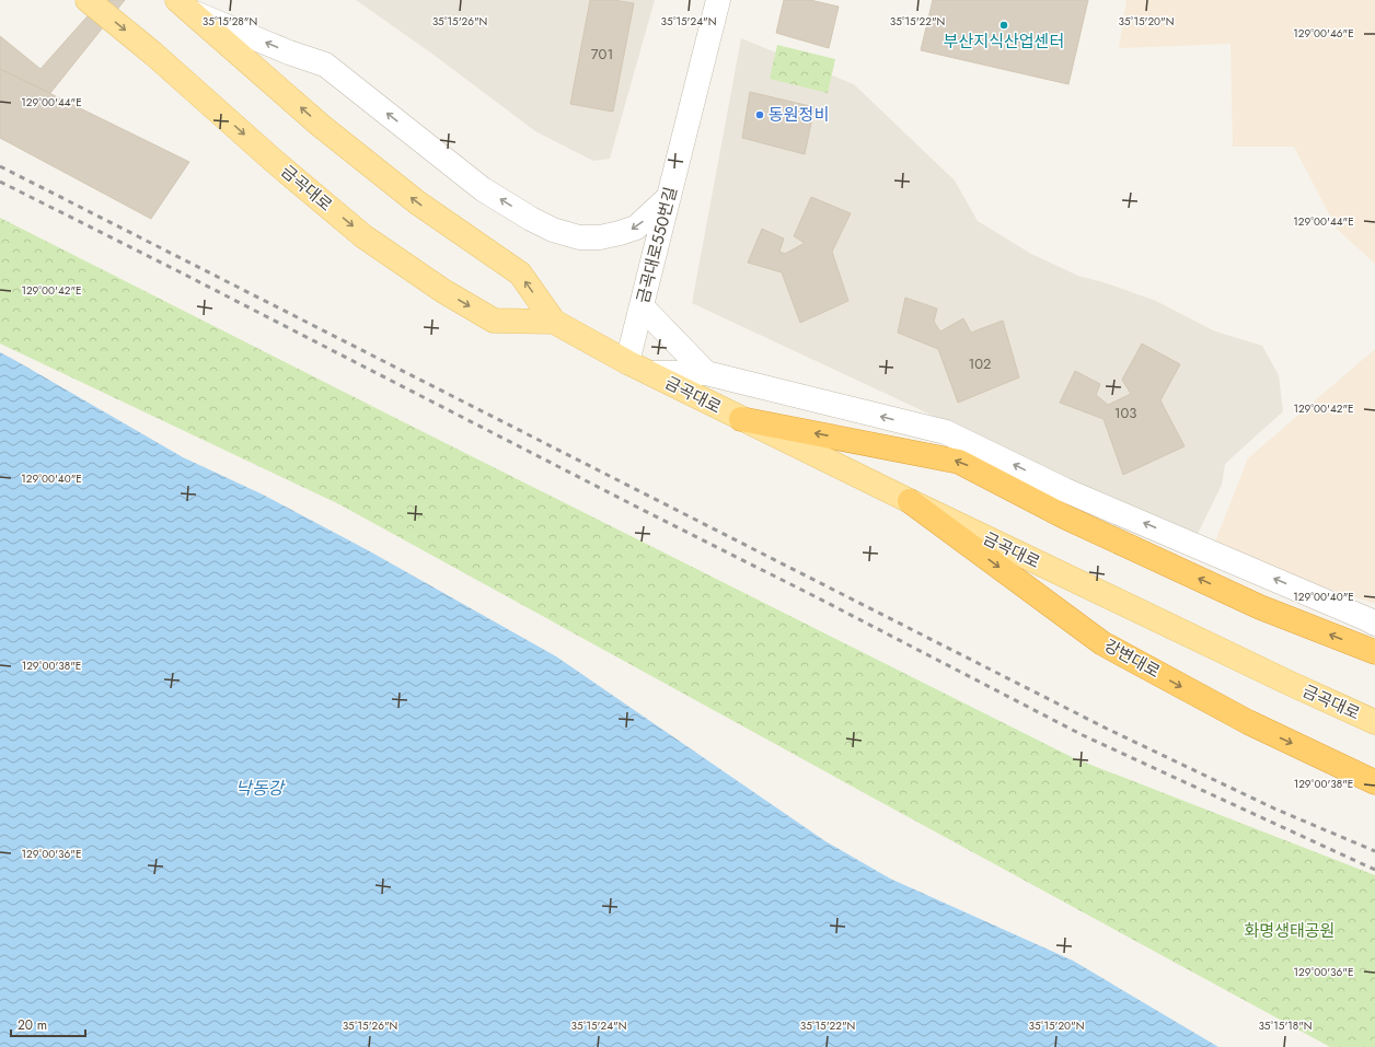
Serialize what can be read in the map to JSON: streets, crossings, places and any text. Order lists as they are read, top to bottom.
{
  "streets": {
    "highway": ["강변대로"],
    "main road": ["금곡대로"],
    "street": ["금곡대로550번길"]
  },
  "crossings": [
    ["금곡대로", "금곡대로550번길"],
    ["금곡대로", "강변대로"]
  ],
  "water": ["낙동강"],
  "parks": ["화명생태공원"],
  "places": ["부산지식산업센터", "동원정비"],
  "house_numbers": ["701", "102", "103"],
  "scale_bar": "20 m",
  "coordinates": [
    "35°15'28\"N",
    "35°15'26\"N",
    "35°15'24\"N",
    "35°15'22\"N",
    "35°15'20\"N",
    "129°00'46\"E",
    "129°00'44\"E",
    "129°00'42\"E",
    "129°00'40\"E",
    "129°00'38\"E",
    "129°00'36\"E",
    "35°15'18\"N"
  ]
}
